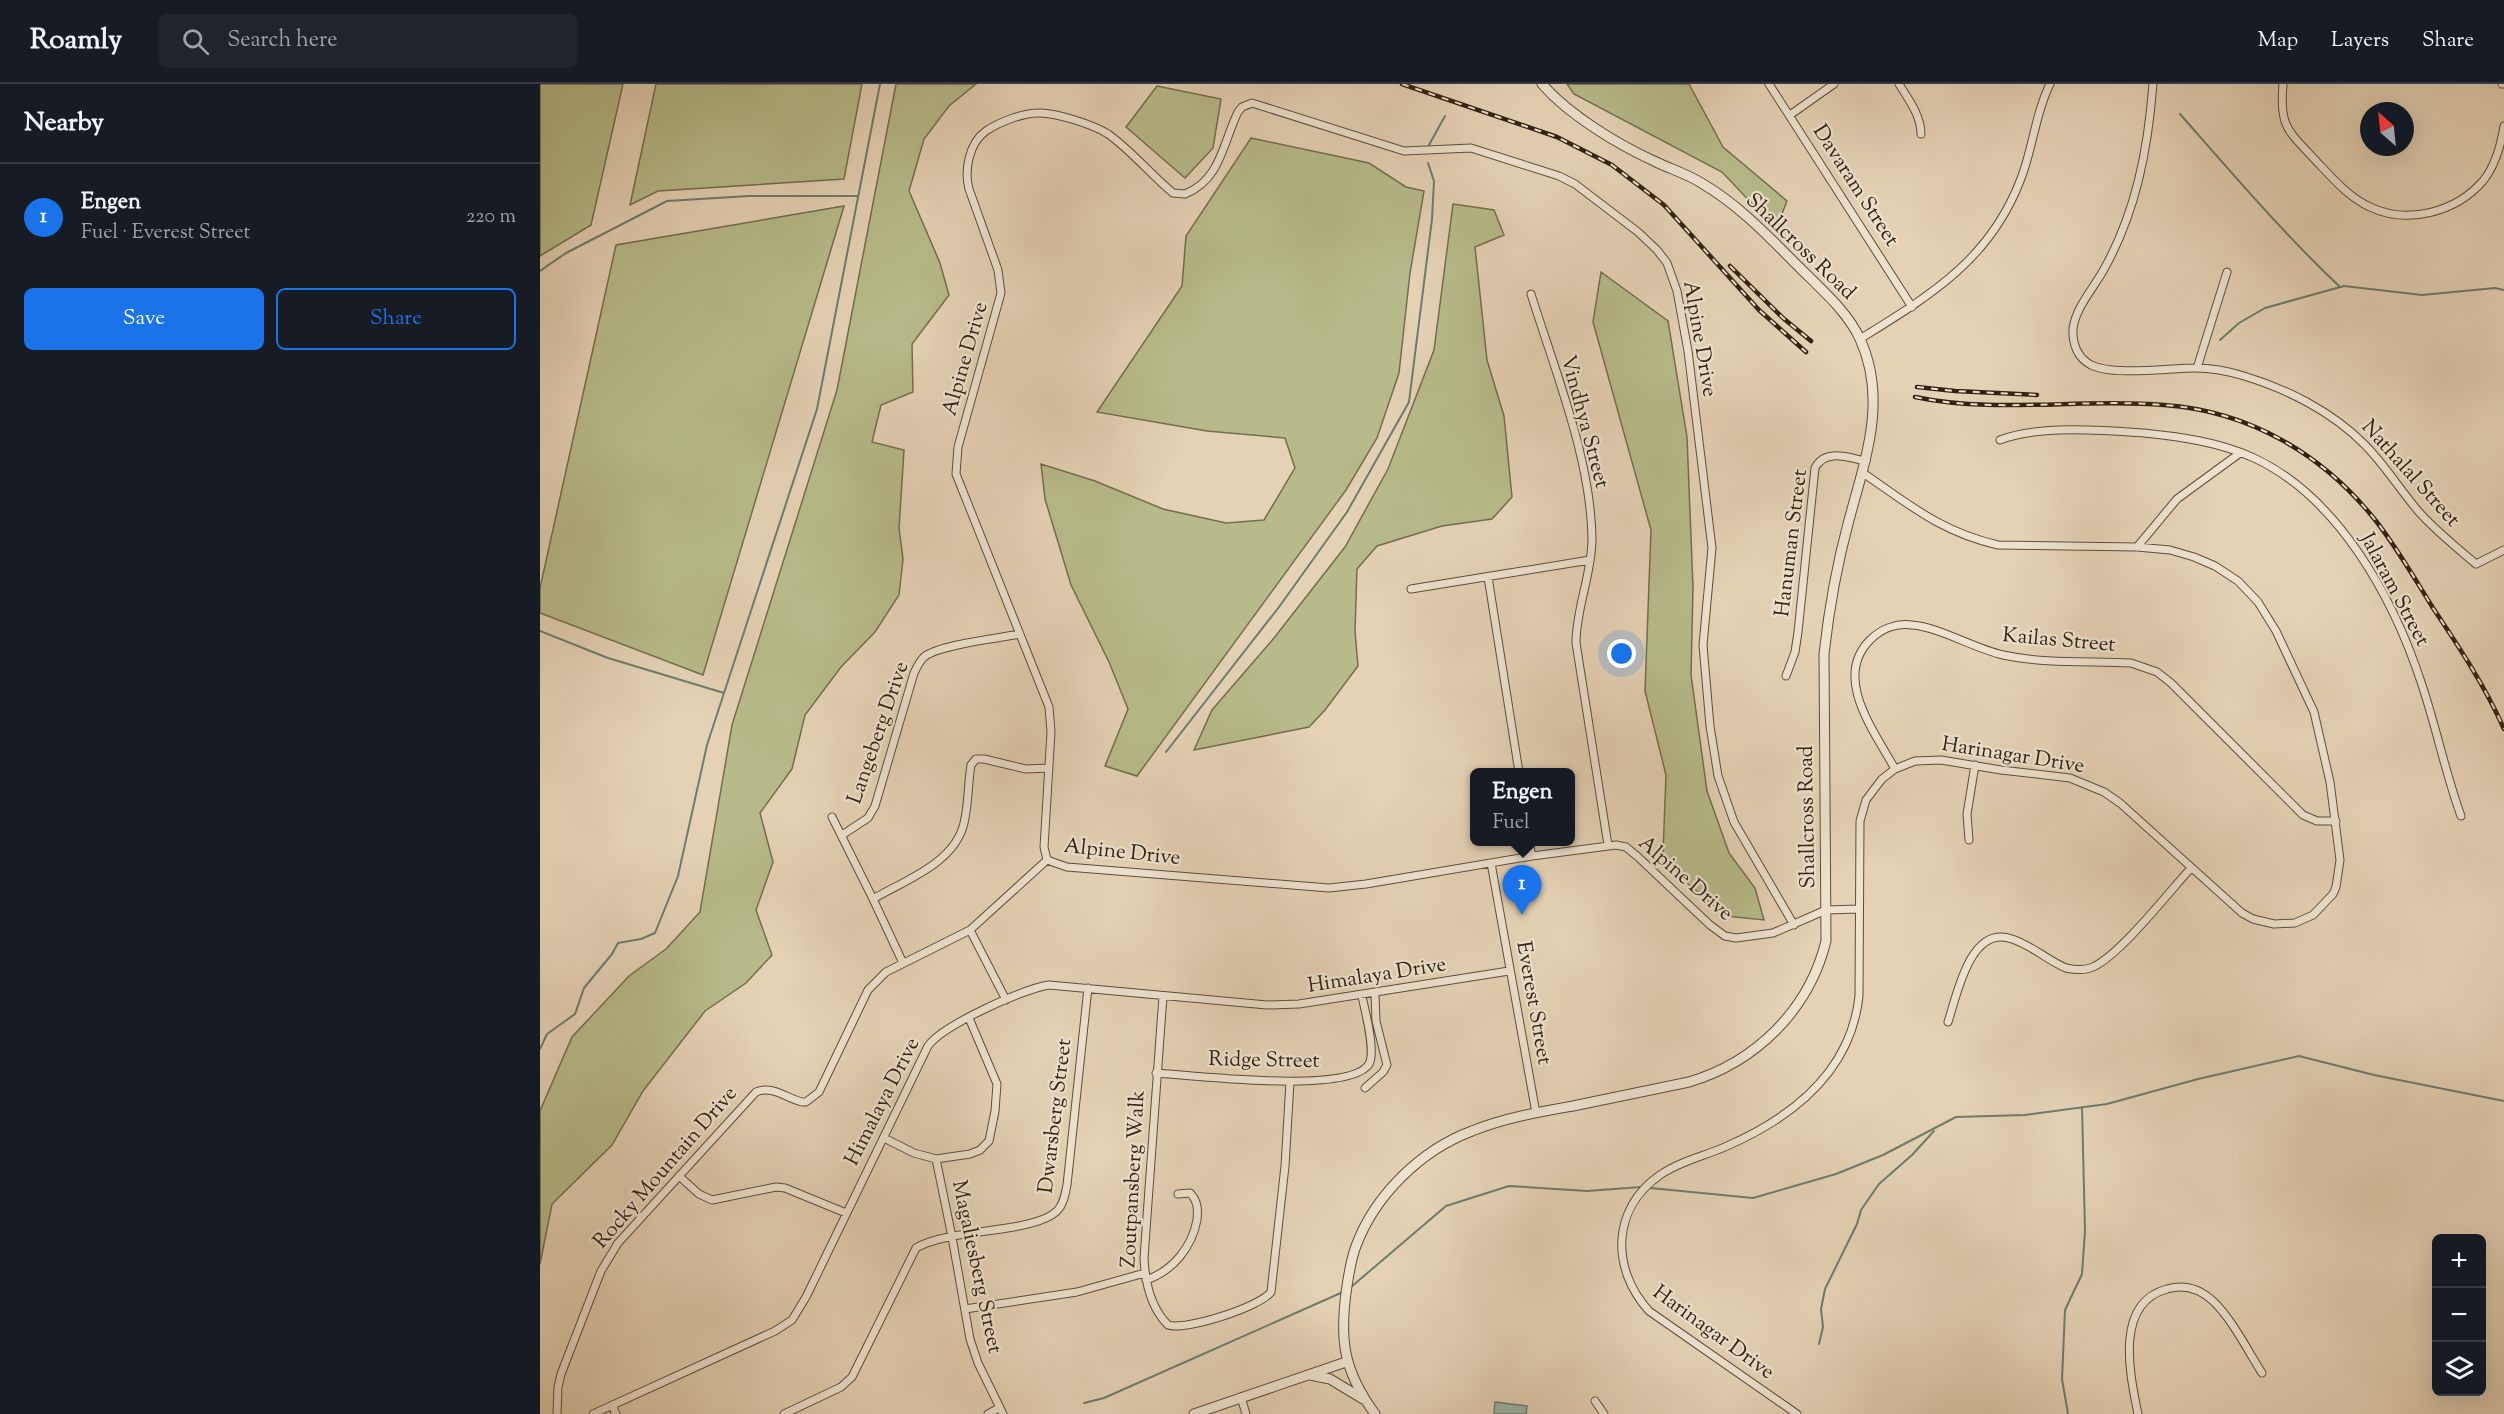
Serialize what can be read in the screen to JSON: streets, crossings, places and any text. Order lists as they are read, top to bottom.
{
  "streets": {
    "street": [
      "Davaram Street",
      "Shallcross Road",
      "Alpine Drive",
      "Vindhya Street",
      "Nathalal Street",
      "Hanuman Street",
      "Jalaram Street",
      "Kailas Street",
      "Langeberg Drive",
      "Harinagar Drive",
      "Himalaya Drive",
      "Everest Street",
      "Ridge Street",
      "Dwarsberg Street",
      "Rocky Mountain Drive",
      "Zoutpansberg Walk",
      "Magaliesberg Street"
    ]
  },
  "crossings": [
    ["Shallcross Road", "Alpine Drive"],
    ["Shallcross Road", "Hanuman Street"],
    ["Shallcross Road", "Harinagar Drive"],
    ["Shallcross Road", "Everest Street"],
    ["Alpine Drive", "Vindhya Street"],
    ["Alpine Drive", "Langeberg Drive"],
    ["Alpine Drive", "Harinagar Drive"],
    ["Alpine Drive", "Everest Street"],
    ["Alpine Drive", "Rocky Mountain Drive"],
    ["Kailas Street", "Harinagar Drive"],
    ["Langeberg Drive", "Rocky Mountain Drive"],
    ["Himalaya Drive", "Everest Street"],
    ["Himalaya Drive", "Ridge Street"],
    ["Himalaya Drive", "Dwarsberg Street"],
    ["Himalaya Drive", "Zoutpansberg Walk"],
    ["Ridge Street", "Zoutpansberg Walk"],
    ["Dwarsberg Street", "Magaliesberg Street"]
  ],
  "north": "top left",
  "page": {
    "header": "Roamly",
    "search": "Search here",
    "nav": ["Map", "Layers", "Share"],
    "heading": "Nearby",
    "list": [
      {
        "mark": "1",
        "name": "Engen",
        "note": "Fuel · Everest Street",
        "value": "220 m"
      }
    ],
    "buttons": ["Save", "Share"],
    "popup": ["Engen", "Fuel"],
    "pins": "1",
    "map_buttons": ["+", "−"]
  }
}
